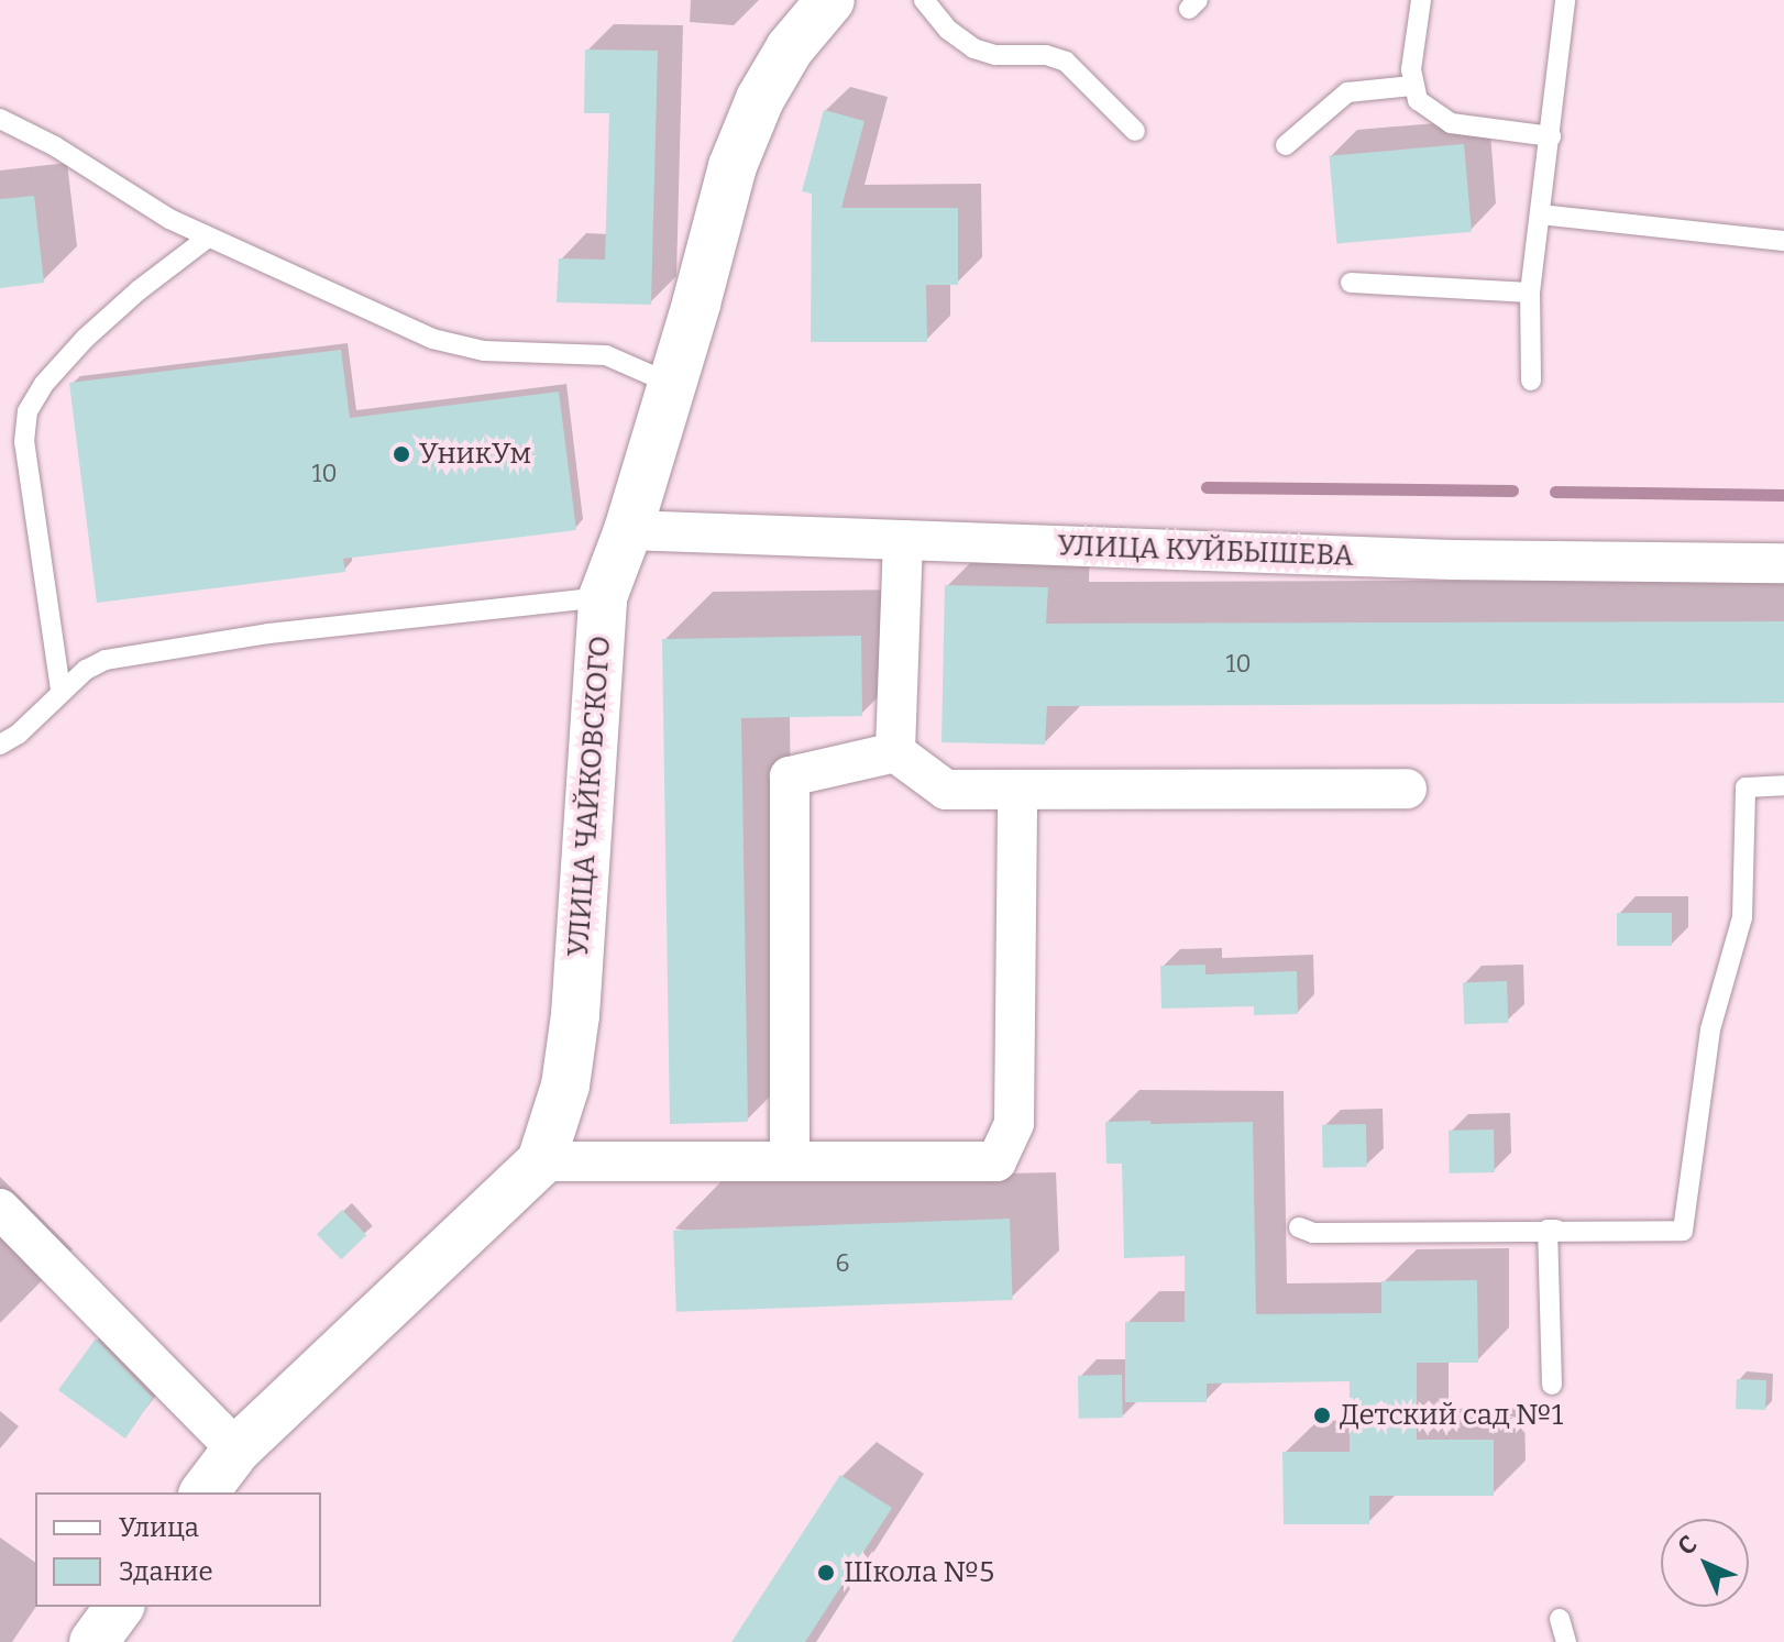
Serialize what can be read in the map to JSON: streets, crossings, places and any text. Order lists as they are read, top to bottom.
{
  "streets": {
    "street": ["УЛИЦА КУЙБЫШЕВА", "УЛИЦА ЧАЙКОВСКОГО"]
  },
  "crossings": [
    ["УЛИЦА КУЙБЫШЕВА", "УЛИЦА ЧАЙКОВСКОГО"]
  ],
  "places": ["УникУм", "Детский сад №1", "Школа №5"],
  "house_numbers": ["10", "10", "6"],
  "legend": ["Улица", "Здание"],
  "north": "top left"
}
